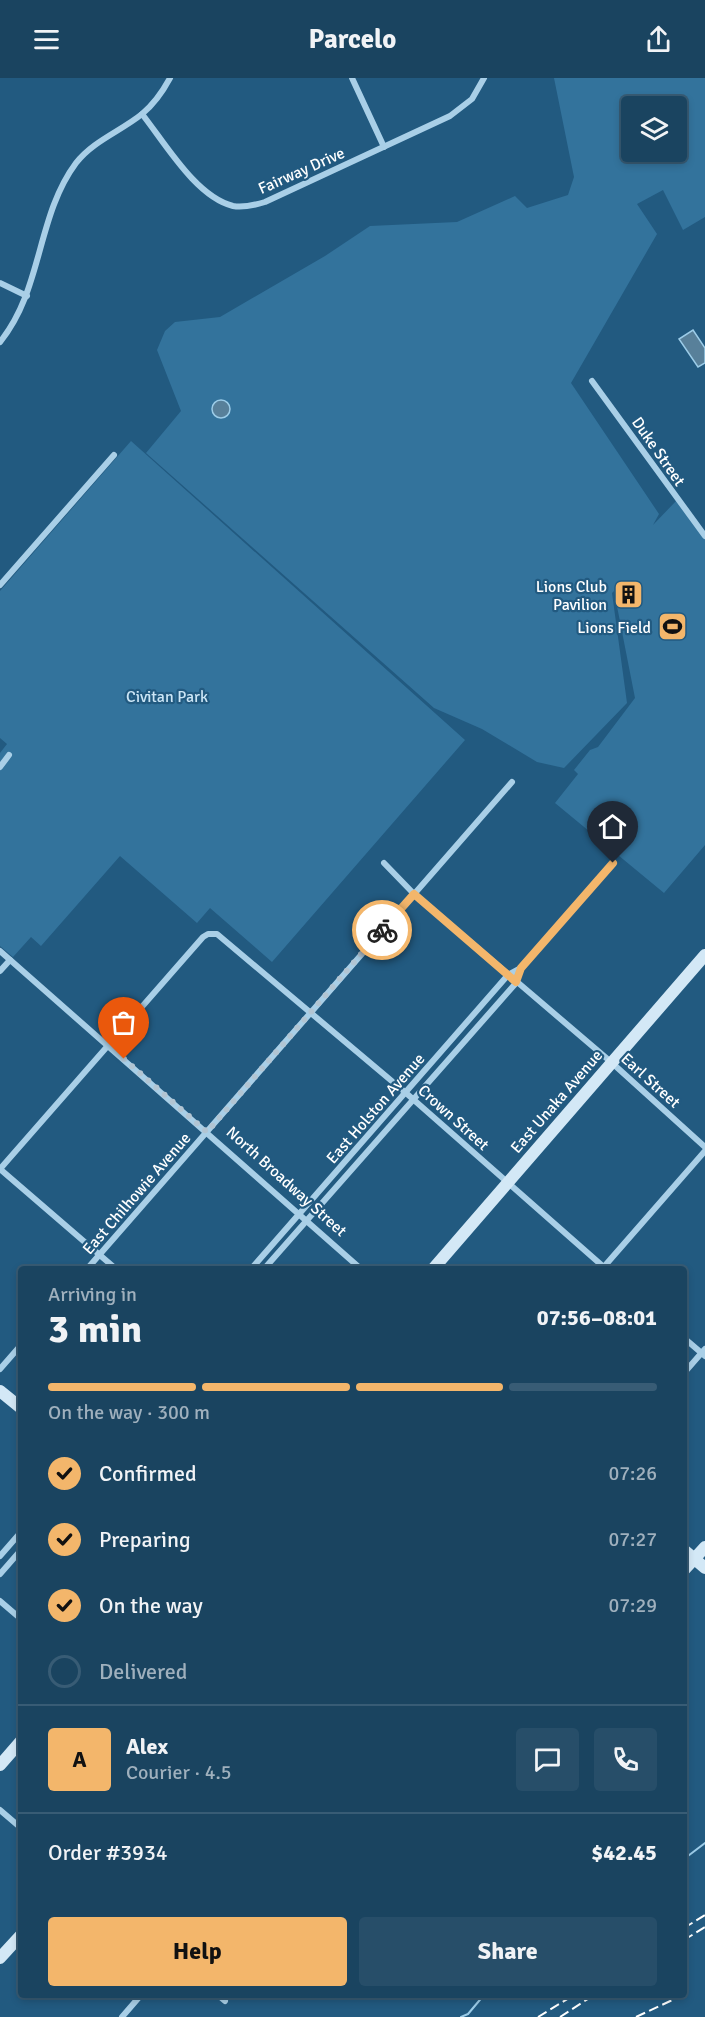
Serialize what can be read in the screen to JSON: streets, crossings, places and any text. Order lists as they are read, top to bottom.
{
  "streets": {
    "main road": ["East Unaka Avenue"],
    "street": [
      "Fairway Drive",
      "Duke Street",
      "Earl Street",
      "East Holston Avenue",
      "Crown Street",
      "North Broadway Street",
      "East Chilhowie Avenue"
    ]
  },
  "crossings": [
    ["Earl Street", "East Unaka Avenue"],
    ["Earl Street", "East Holston Avenue"],
    ["Earl Street", "East Chilhowie Avenue"],
    ["East Unaka Avenue", "Crown Street"],
    ["East Holston Avenue", "Crown Street"],
    ["East Holston Avenue", "North Broadway Street"],
    ["Crown Street", "North Broadway Street"],
    ["Crown Street", "East Chilhowie Avenue"],
    ["North Broadway Street", "East Chilhowie Avenue"]
  ],
  "parks": ["Civitan Park"],
  "places": {
    "building": ["Lions Club Pavilion"],
    "sports": ["Lions Field"]
  },
  "page": {
    "header": "Parcelo",
    "heading": ["3 min", "Arriving in", "07:56–08:01"],
    "panel": [
      "Alex",
      "Courier · 4.5",
      "Order #3934",
      "$42.45"
    ],
    "bar": "On the way · 300 m",
    "list": [
      ["Confirmed", "07:26"],
      ["Preparing", "07:27"],
      ["On the way", "07:29"],
      "Delivered"
    ],
    "round": "A",
    "buttons": ["Help", "Share"]
  }
}
